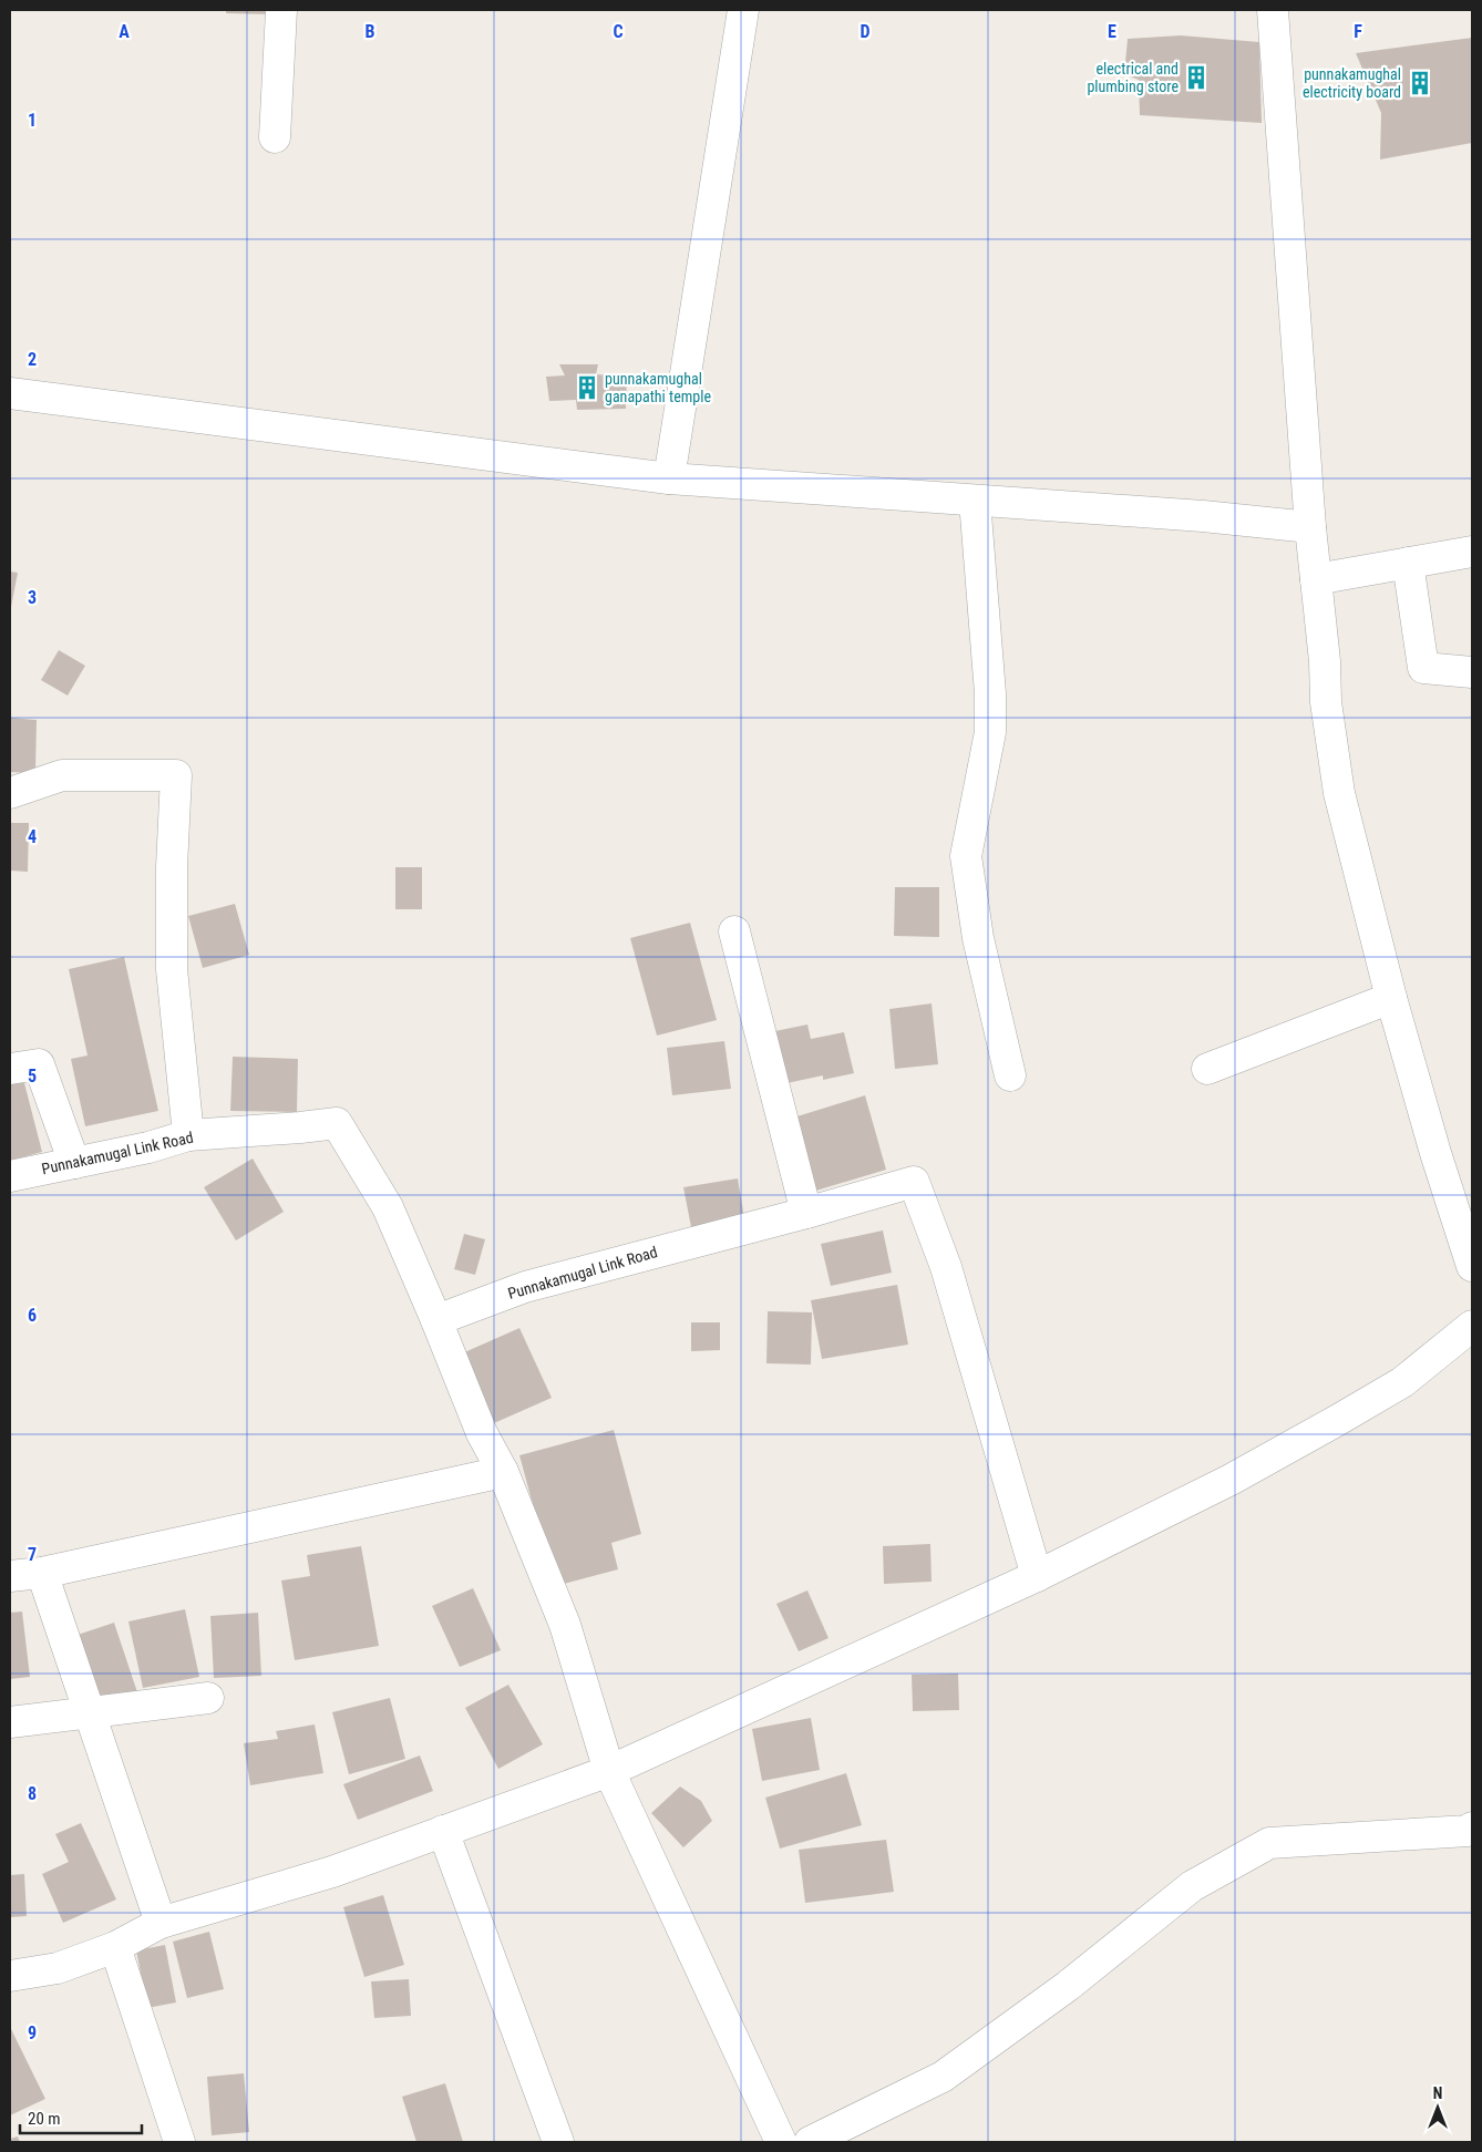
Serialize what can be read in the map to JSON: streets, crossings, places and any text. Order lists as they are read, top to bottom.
{
  "streets": {
    "street": ["Punnakamugal Link Road"]
  },
  "places": {
    "building": ["electrical and plumbing store", "punnakamughal electricity board", "punnakamughal ganapathi temple"]
  },
  "scale_bar": "20 m",
  "north": "top",
  "grid": {
    "columns": [
      "A",
      "B",
      "C",
      "D",
      "E",
      "F"
    ],
    "rows": [
      "1",
      "2",
      "3",
      "4",
      "5",
      "6",
      "7",
      "8",
      "9"
    ]
  }
}
